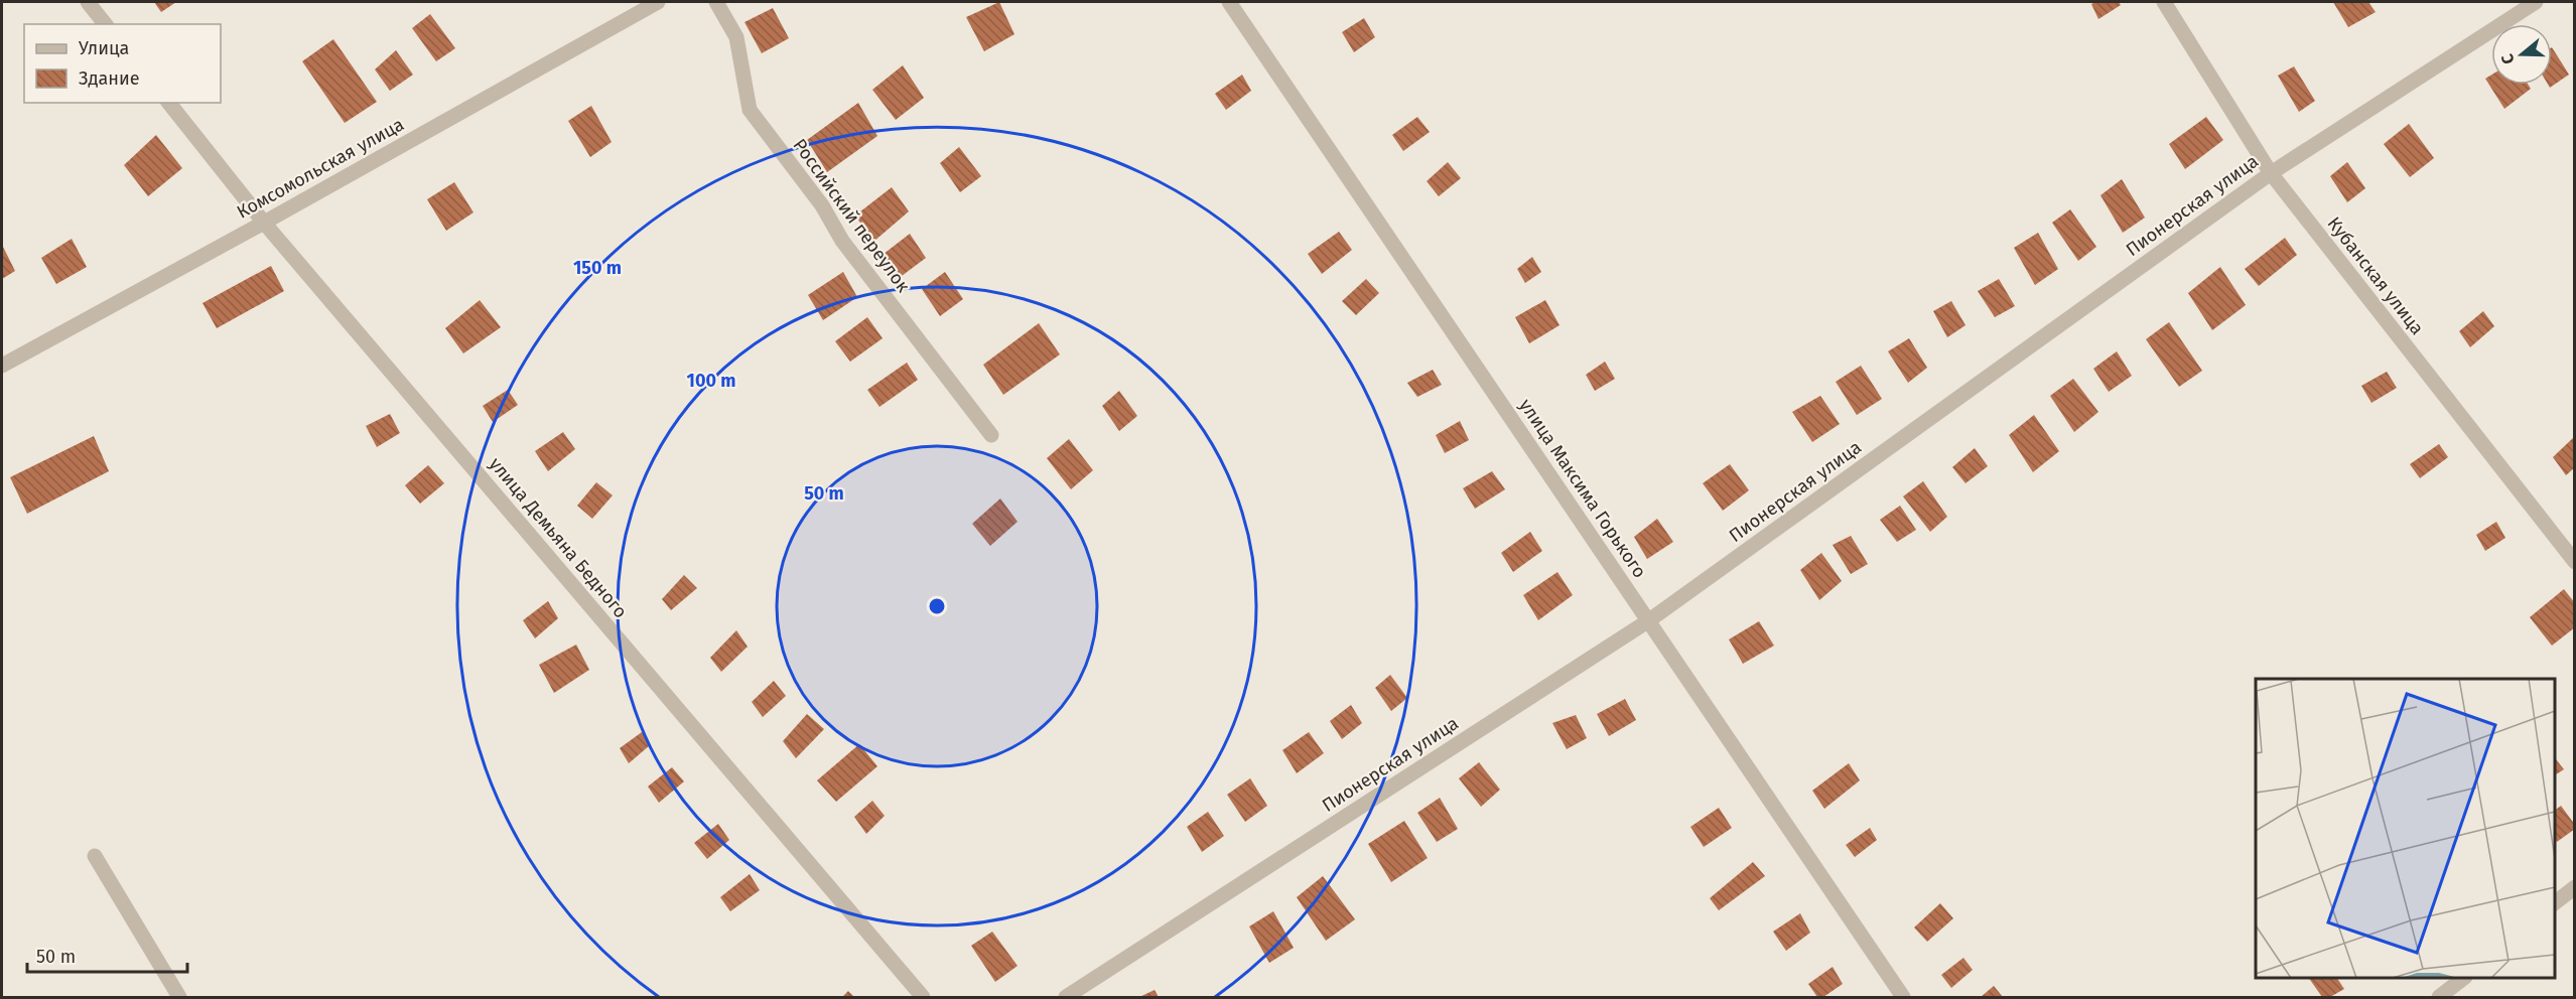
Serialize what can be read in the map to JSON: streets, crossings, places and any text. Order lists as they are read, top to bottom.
{
  "streets": {
    "street": [
      "Комсомольская улица",
      "Пионерская улица",
      "Российский переулок",
      "Кубанская улица",
      "улица Максима Горького",
      "улица Демьяна Бедного"
    ]
  },
  "crossings": [
    ["Комсомольская улица", "улица Демьяна Бедного"],
    ["Пионерская улица", "Кубанская улица"],
    ["Пионерская улица", "улица Максима Горького"]
  ],
  "legend": ["Улица", "Здание"],
  "scale_bar": "50 m",
  "north": "left",
  "rings": ["150 m", "100 m", "50 m"]
}
